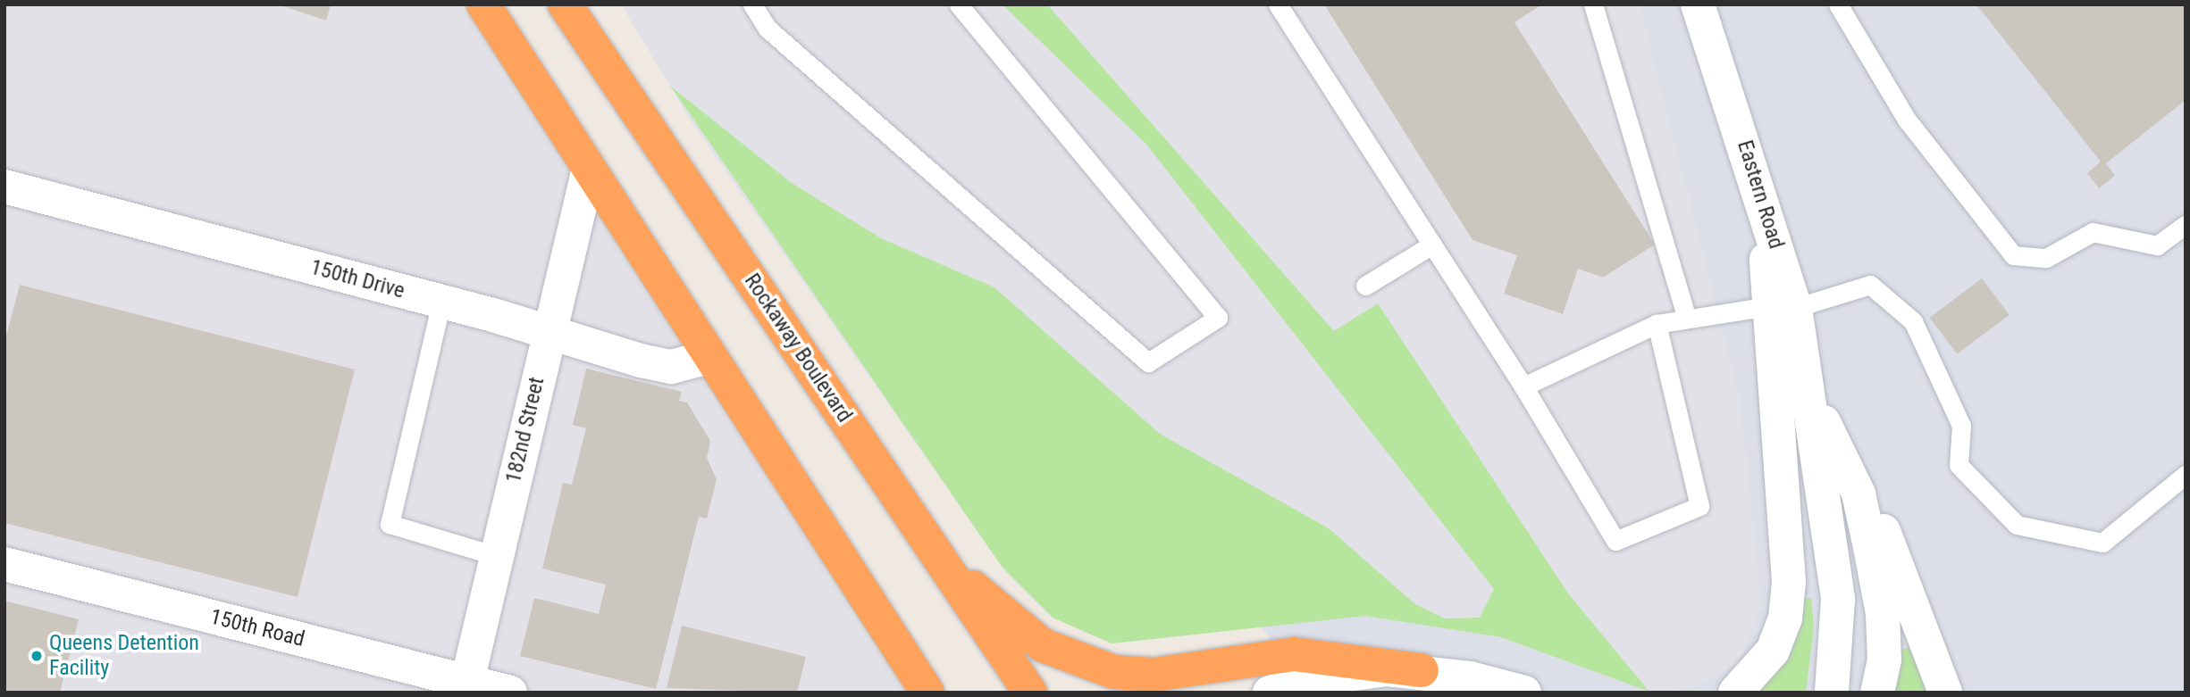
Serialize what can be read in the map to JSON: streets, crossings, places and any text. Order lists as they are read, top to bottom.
{
  "streets": {
    "highway": ["Rockaway Boulevard"],
    "street": [
      "Eastern Road",
      "150th Drive",
      "182nd Street",
      "150th Road"
    ]
  },
  "crossings": [
    ["150th Drive", "182nd Street"],
    ["182nd Street", "150th Road"]
  ],
  "places": ["Queens Detention Facility"]
}
